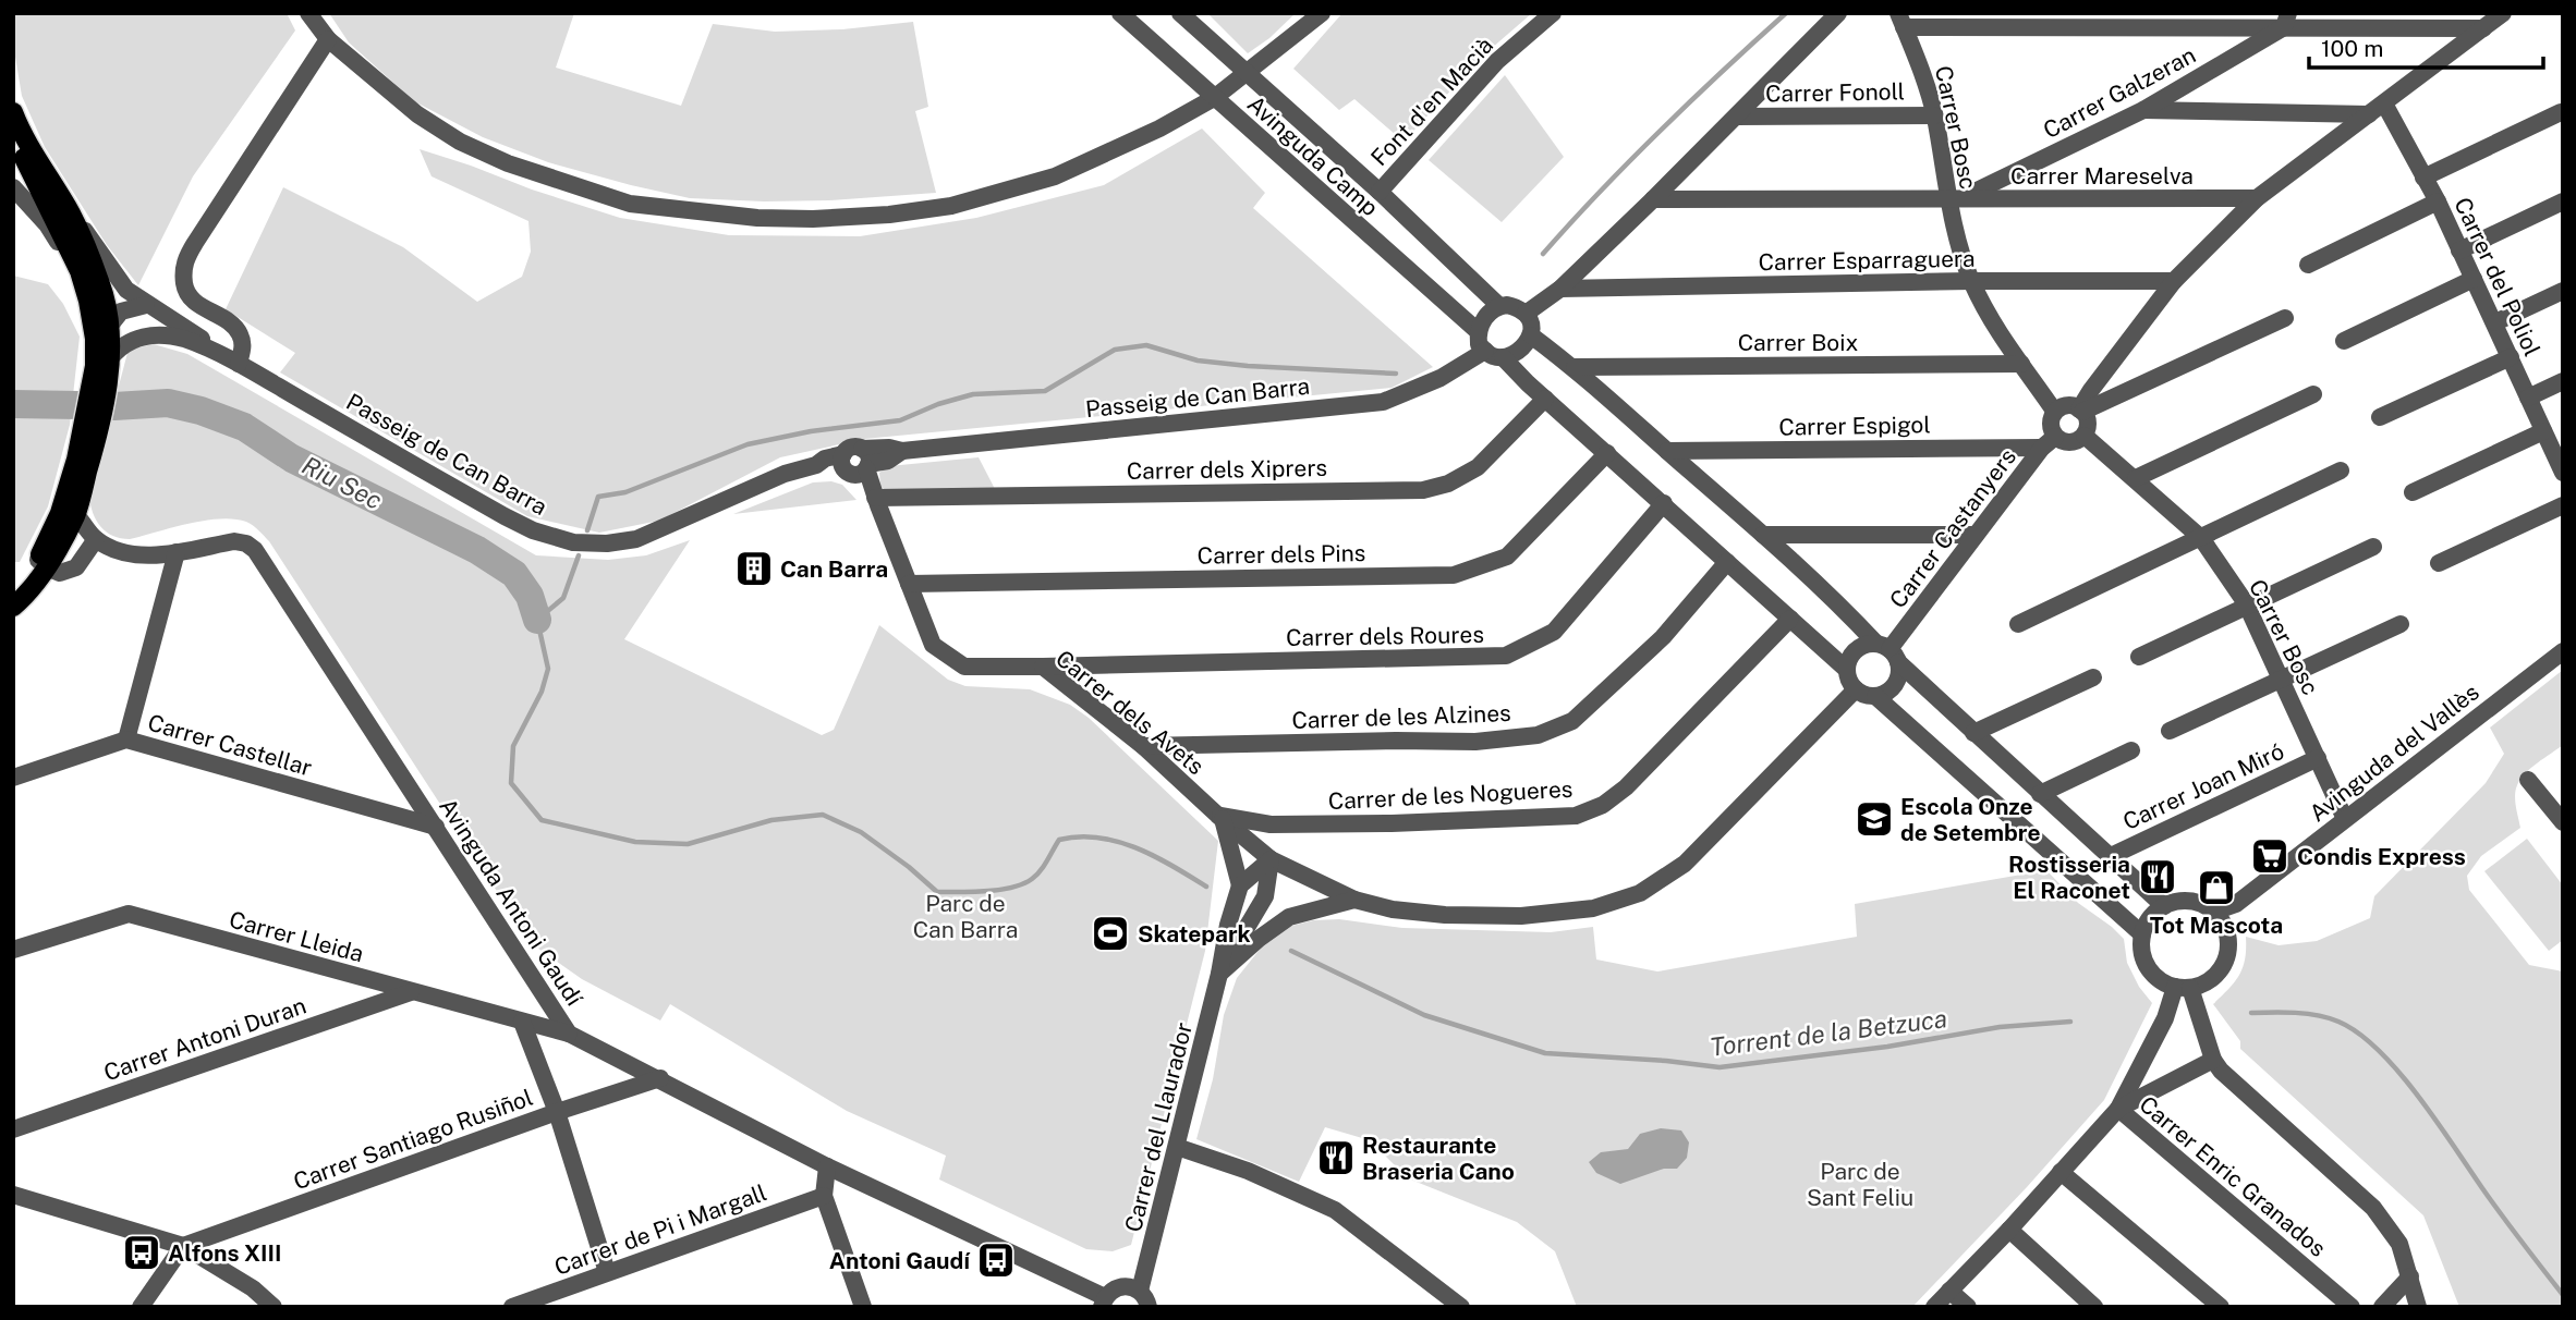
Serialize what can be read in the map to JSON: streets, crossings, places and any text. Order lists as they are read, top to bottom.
{
  "streets": {
    "street": [
      "Carrer Fonoll",
      "Carrer Galzeran",
      "Font d'en Macià",
      "Carrer Bosc",
      "Avinguda Camp",
      "Carrer Mareselva",
      "Carrer Esparraguera",
      "Carrer del Poliol",
      "Carrer Boix",
      "Passeig de Can Barra",
      "Carrer Espigol",
      "Carrer dels Xiprers",
      "Carrer Castanyers",
      "Carrer dels Pins",
      "Carrer dels Roures",
      "Carrer dels Avets",
      "Carrer de les Alzines",
      "Carrer Castellar",
      "Avinguda del Vallès",
      "Carrer Joan Miró",
      "Carrer de les Nogueres",
      "Avinguda Antoni Gaudí",
      "Carrer Lleida",
      "Carrer Antoni Duran",
      "Carrer del Llaurador",
      "Carrer Santiago Rusiñol",
      "Carrer Enric Granados",
      "Carrer de Pi i Margall"
    ]
  },
  "crossings": [
    ["Carrer Fonoll", "Carrer Bosc"],
    ["Carrer Galzeran", "Carrer Bosc"],
    ["Carrer Galzeran", "Carrer Mareselva"],
    ["Font d'en Macià", "Avinguda Camp"],
    ["Carrer Bosc", "Carrer Mareselva"],
    ["Carrer Bosc", "Carrer Esparraguera"],
    ["Carrer Bosc", "Carrer Boix"],
    ["Carrer Bosc", "Carrer Espigol"],
    ["Carrer Bosc", "Carrer Castanyers"],
    ["Carrer Bosc", "Avinguda del Vallès"],
    ["Carrer Bosc", "Carrer Joan Miró"],
    ["Avinguda Camp", "Passeig de Can Barra"],
    ["Passeig de Can Barra", "Carrer dels Avets"],
    ["Carrer Espigol", "Carrer Castanyers"],
    ["Carrer dels Xiprers", "Carrer dels Avets"],
    ["Carrer Castanyers", "Carrer dels Avets"],
    ["Carrer dels Pins", "Carrer dels Avets"],
    ["Carrer dels Roures", "Carrer dels Avets"],
    ["Carrer dels Avets", "Carrer de les Alzines"],
    ["Carrer dels Avets", "Carrer de les Nogueres"],
    ["Carrer dels Avets", "Carrer del Llaurador"],
    ["Carrer Castellar", "Avinguda Antoni Gaudí"],
    ["Avinguda del Vallès", "Carrer Enric Granados"],
    ["Avinguda Antoni Gaudí", "Carrer Lleida"],
    ["Avinguda Antoni Gaudí", "Carrer Santiago Rusiñol"],
    ["Carrer Lleida", "Carrer Antoni Duran"]
  ],
  "water": ["Riu Sec", "Torrent de la Betzuca"],
  "parks": ["Parc de Can Barra", "Parc de Sant Feliu"],
  "places": {
    "building": ["Can Barra"],
    "school or university": ["Escola Onze de Setembre"],
    "supermarket": ["Condis Express"],
    "restaurant": ["Rostisseria El Raconet", "Restaurante Braseria Cano"],
    "shop": ["Tot Mascota"],
    "sports": ["Skatepark"],
    "bus stop": ["Alfons XIII", "Antoni Gaudí"]
  },
  "scale_bar": "100 m"
}
